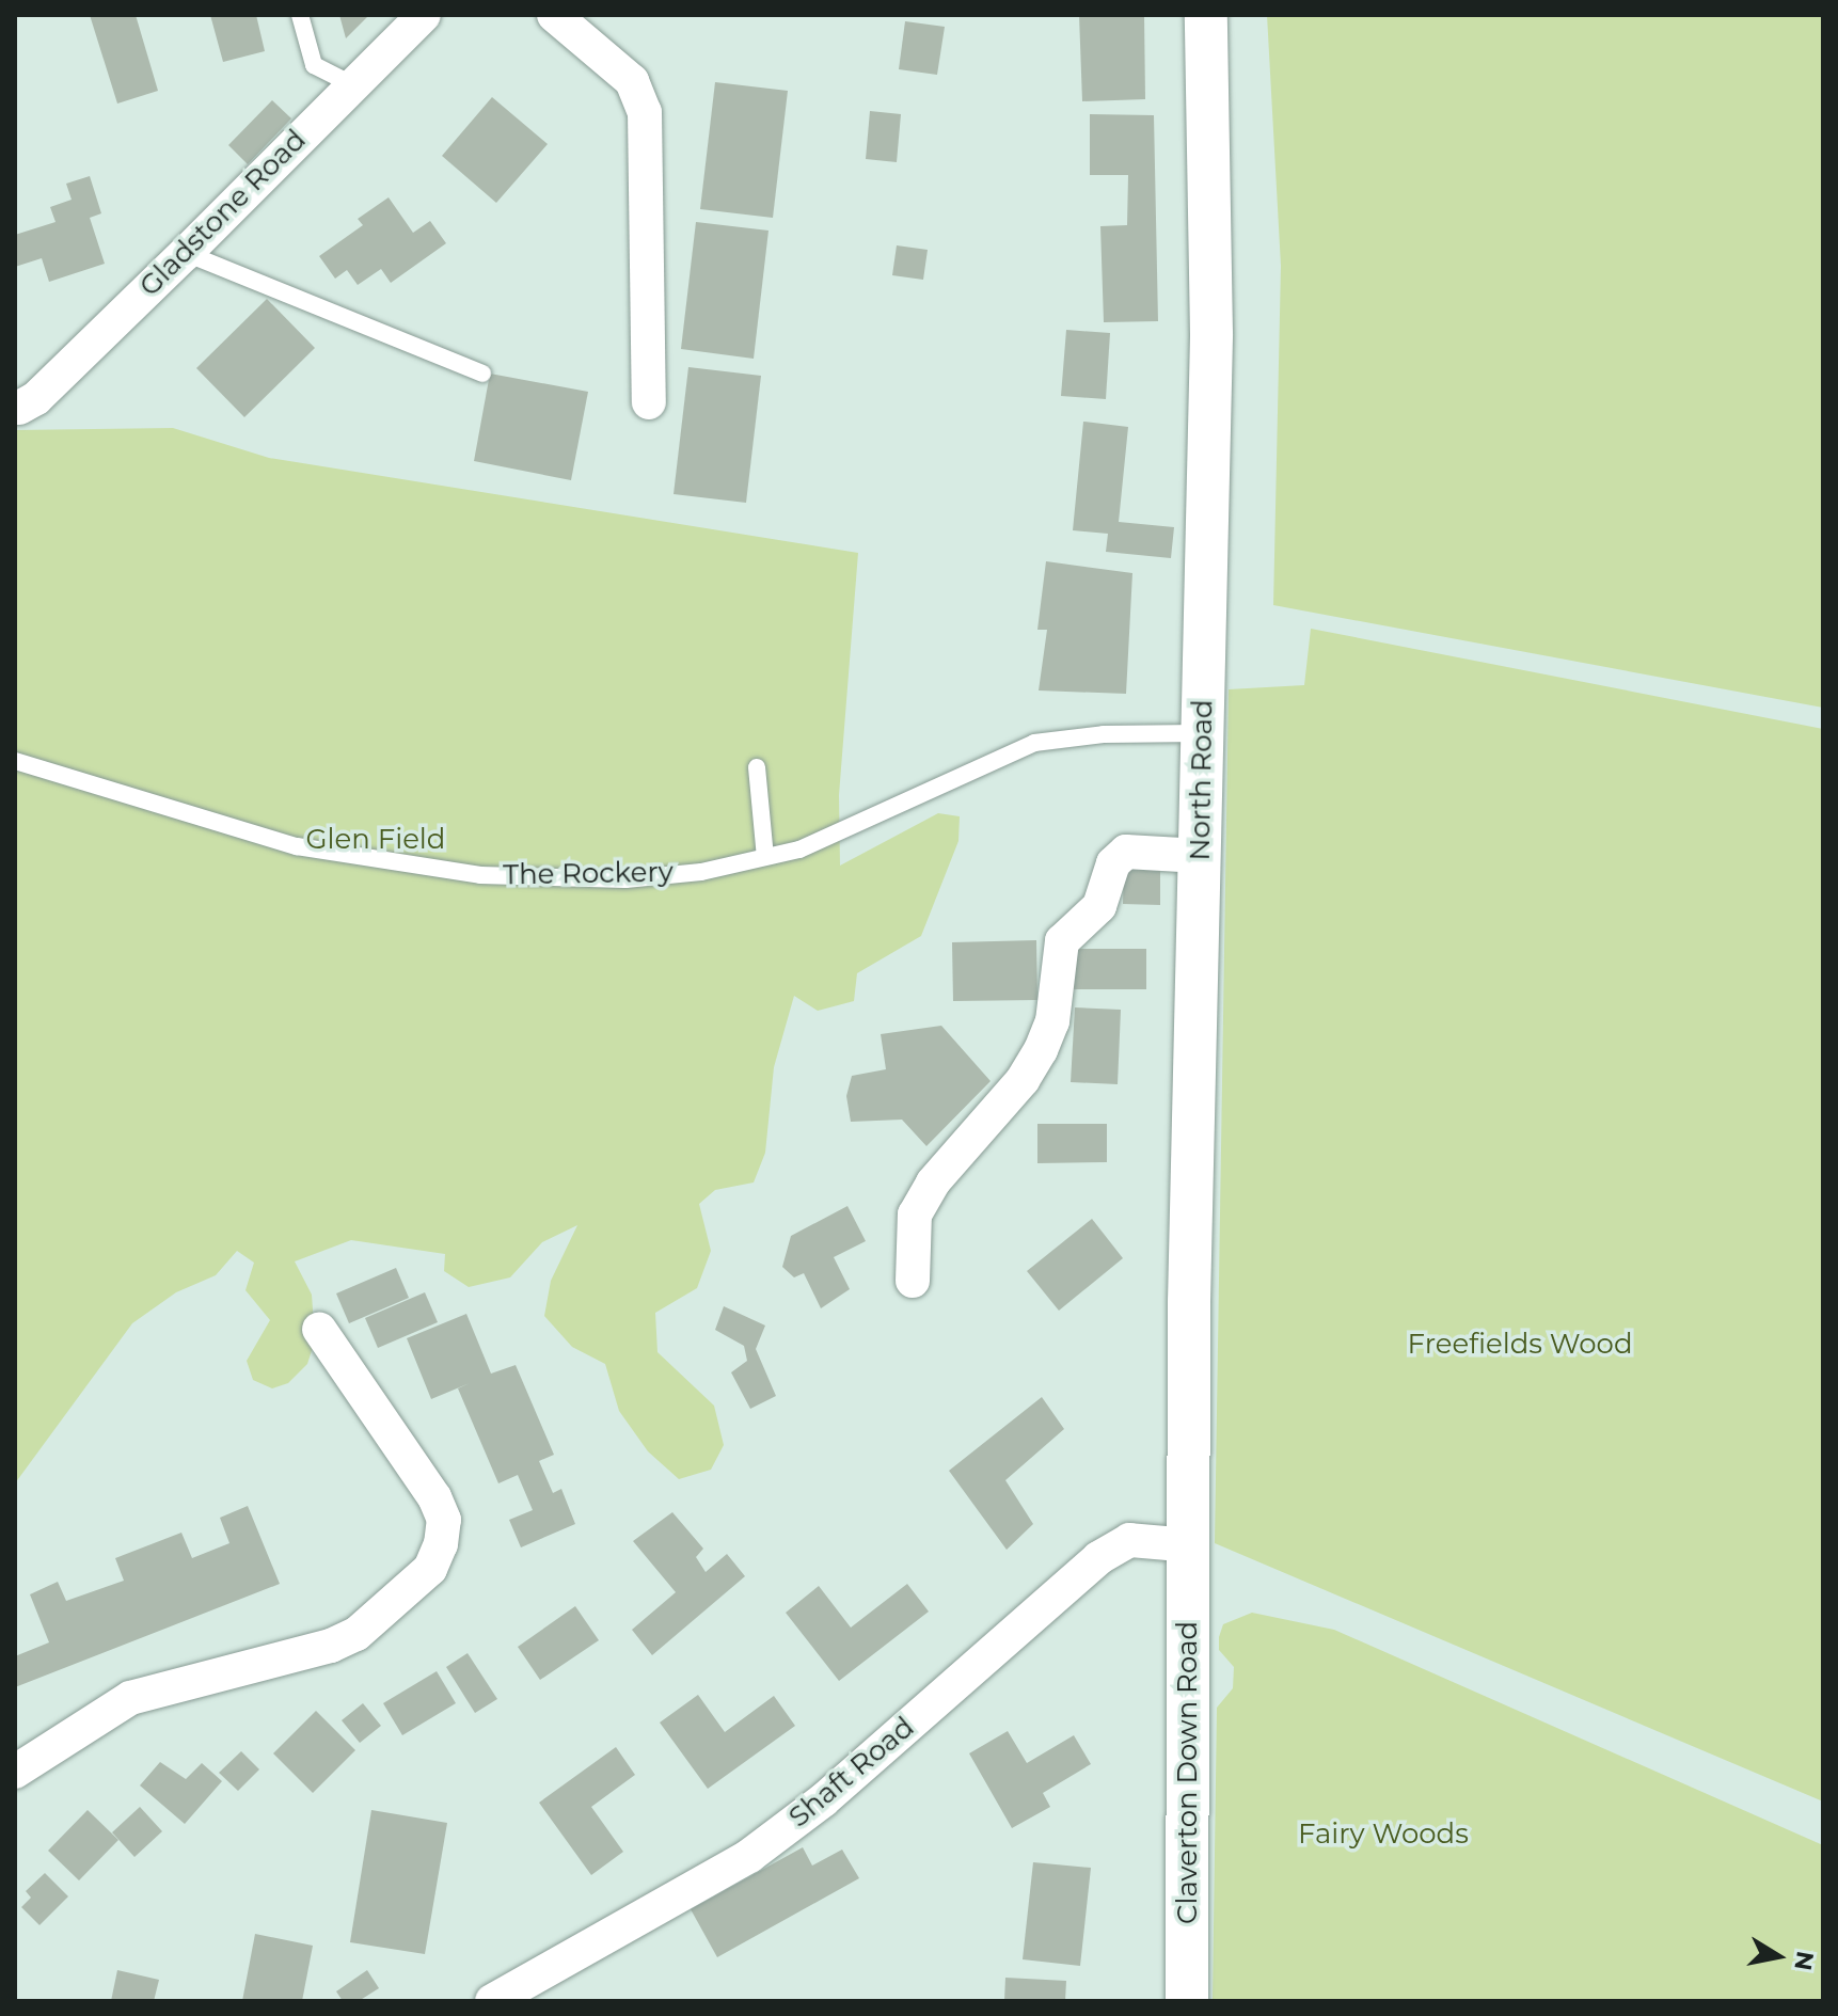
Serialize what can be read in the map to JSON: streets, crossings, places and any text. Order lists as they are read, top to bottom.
{
  "streets": {
    "street": [
      "Gladstone Road",
      "North Road",
      "Shaft Road",
      "Claverton Down Road"
    ],
    "lane": ["The Rockery"]
  },
  "crossings": [
    ["North Road", "The Rockery"],
    ["North Road", "Shaft Road"],
    ["North Road", "Claverton Down Road"],
    ["Shaft Road", "Claverton Down Road"]
  ],
  "parks": ["Glen Field", "Freefields Wood", "Fairy Woods"],
  "north": "right"
}
